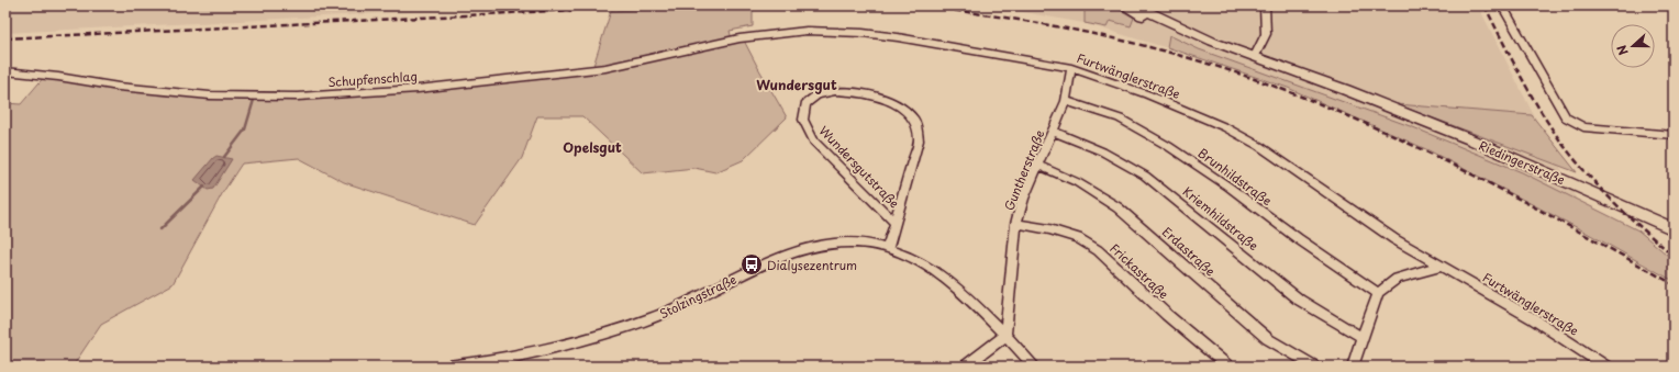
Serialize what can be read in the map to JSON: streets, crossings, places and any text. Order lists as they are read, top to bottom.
{
  "streets": {
    "main road": ["Riedingerstraße"],
    "street": [
      "Furtwänglerstraße",
      "Schupfenschlag",
      "Wundersgutstraße",
      "Guntherstraße",
      "Brunhildstraße",
      "Kriemhildstraße",
      "Erdastraße",
      "Frickastraße",
      "Stolzingstraße"
    ]
  },
  "crossings": [
    ["Furtwänglerstraße", "Schupfenschlag"],
    ["Furtwänglerstraße", "Guntherstraße"],
    ["Wundersgutstraße", "Stolzingstraße"],
    ["Guntherstraße", "Brunhildstraße"],
    ["Guntherstraße", "Kriemhildstraße"],
    ["Guntherstraße", "Erdastraße"],
    ["Guntherstraße", "Frickastraße"],
    ["Guntherstraße", "Stolzingstraße"]
  ],
  "districts": ["Wundersgut", "Opelsgut"],
  "places": {
    "bus stop": ["Dialysezentrum"]
  },
  "north": "left"
}
